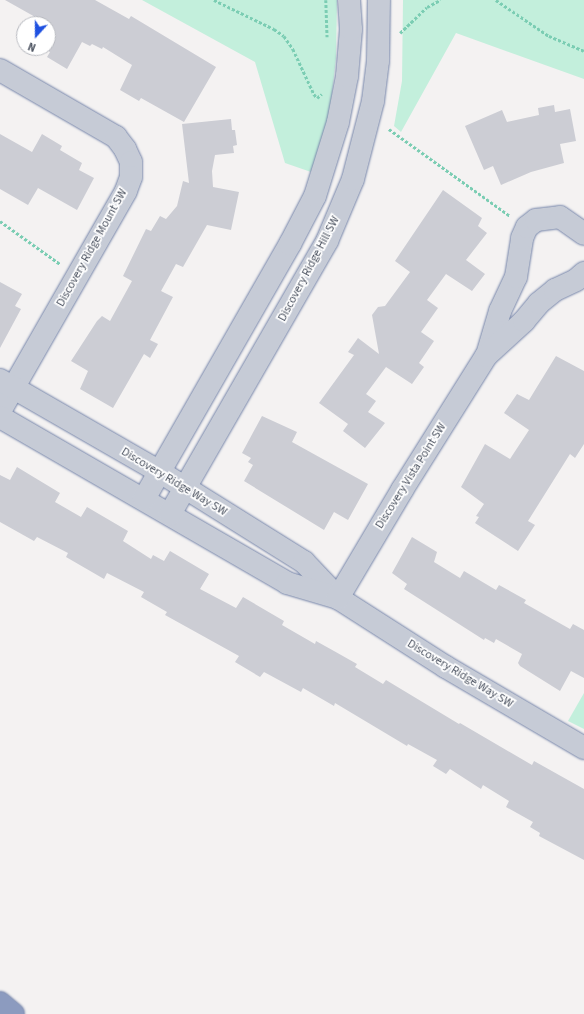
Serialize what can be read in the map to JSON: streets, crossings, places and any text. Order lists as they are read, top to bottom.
{
  "streets": {
    "street": [
      "Discovery Ridge Mount SW",
      "Discovery Ridge Hill SW",
      "Discovery Vista Point SW",
      "Discovery Ridge Way SW"
    ]
  },
  "crossings": [
    ["Discovery Ridge Mount SW", "Discovery Ridge Way SW"],
    ["Discovery Ridge Hill SW", "Discovery Ridge Way SW"],
    ["Discovery Vista Point SW", "Discovery Ridge Way SW"]
  ],
  "north": "bottom"
}
